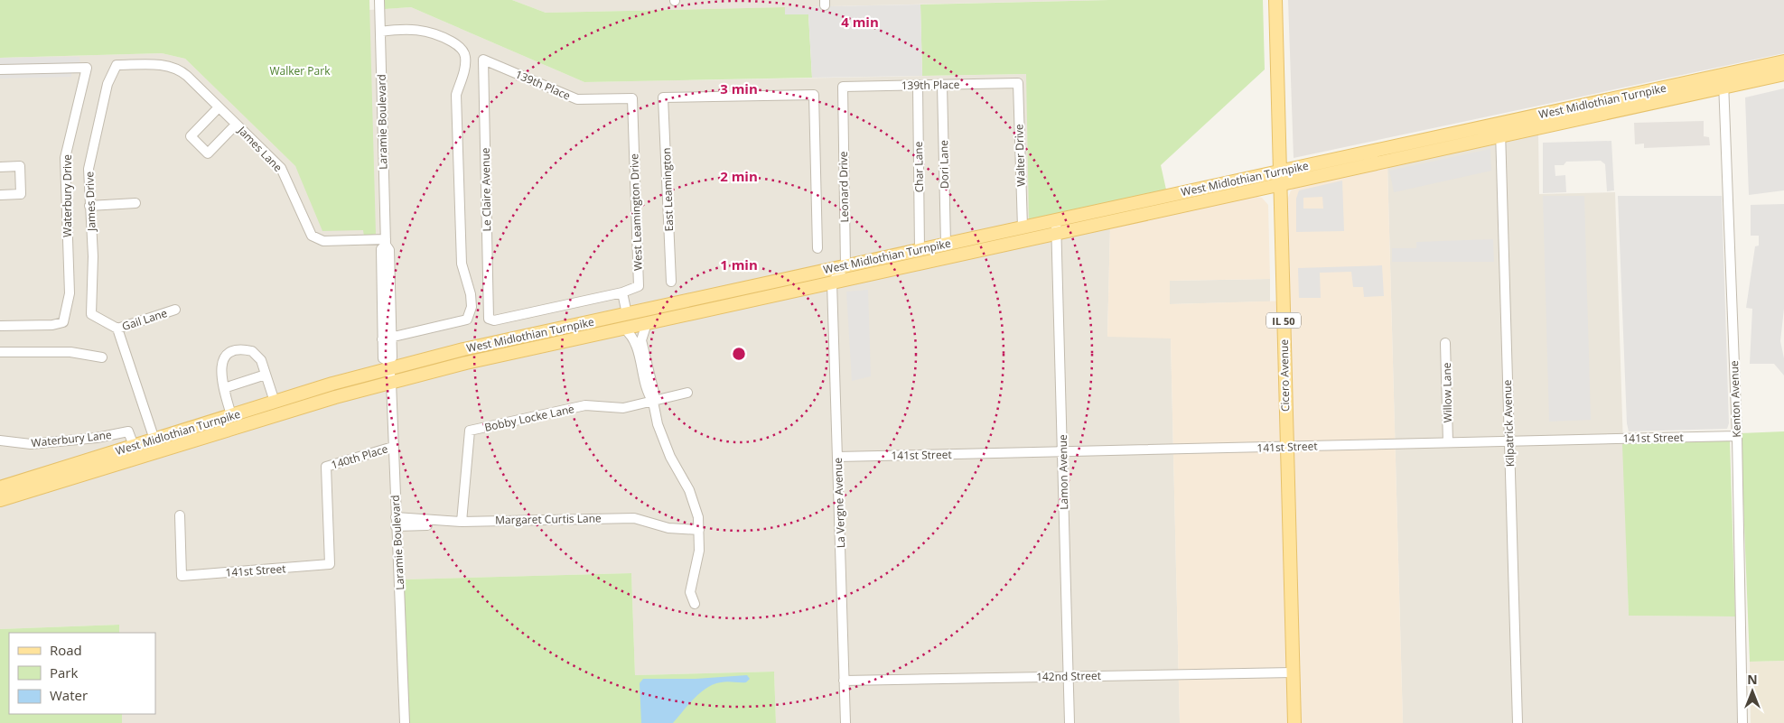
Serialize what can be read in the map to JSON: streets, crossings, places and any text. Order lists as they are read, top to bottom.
{
  "streets": {
    "main road": ["West Midlothian Turnpike", "IL 50", "Cicero Avenue"],
    "street": [
      "139th Place",
      "Laramie Boulevard",
      "James Lane",
      "Walter Drive",
      "Dori Lane",
      "Char Lane",
      "Leonard Drive",
      "Le Claire Avenue",
      "East Leamington",
      "Waterbury Drive",
      "James Drive",
      "West Leamington Drive",
      "Gail Lane",
      "Willow Lane",
      "Kenton Avenue",
      "Bobby Locke Lane",
      "Kilpatrick Avenue",
      "141st Street",
      "Waterbury Lane",
      "140th Place",
      "Lamon Avenue",
      "La Vergne Avenue",
      "Margaret Curtis Lane",
      "142nd Street"
    ]
  },
  "crossings": [
    ["139th Place", "Walter Drive"],
    ["139th Place", "Dori Lane"],
    ["139th Place", "Char Lane"],
    ["139th Place", "Leonard Drive"],
    ["139th Place", "Le Claire Avenue"],
    ["139th Place", "West Leamington Drive"],
    ["West Midlothian Turnpike", "Laramie Boulevard"],
    ["West Midlothian Turnpike", "Walter Drive"],
    ["West Midlothian Turnpike", "Dori Lane"],
    ["West Midlothian Turnpike", "Char Lane"],
    ["West Midlothian Turnpike", "Leonard Drive"],
    ["West Midlothian Turnpike", "Cicero Avenue"],
    ["West Midlothian Turnpike", "Kenton Avenue"],
    ["West Midlothian Turnpike", "Kilpatrick Avenue"],
    ["West Midlothian Turnpike", "Waterbury Lane"],
    ["West Midlothian Turnpike", "Lamon Avenue"],
    ["West Midlothian Turnpike", "La Vergne Avenue"],
    ["Laramie Boulevard", "James Lane"],
    ["Laramie Boulevard", "140th Place"],
    ["Laramie Boulevard", "Margaret Curtis Lane"],
    ["James Lane", "James Drive"],
    ["Le Claire Avenue", "West Leamington Drive"],
    ["James Drive", "Gail Lane"],
    ["Cicero Avenue", "141st Street"],
    ["Cicero Avenue", "142nd Street"],
    ["Willow Lane", "141st Street"],
    ["Kenton Avenue", "141st Street"],
    ["Bobby Locke Lane", "Margaret Curtis Lane"],
    ["Kilpatrick Avenue", "141st Street"],
    ["141st Street", "140th Place"],
    ["141st Street", "Lamon Avenue"],
    ["141st Street", "La Vergne Avenue"],
    ["Lamon Avenue", "142nd Street"],
    ["La Vergne Avenue", "142nd Street"]
  ],
  "parks": ["Walker Park"],
  "legend": ["Road", "Park", "Water"],
  "north": "top",
  "rings": [
    "4 min",
    "3 min",
    "2 min",
    "1 min"
  ]
}
